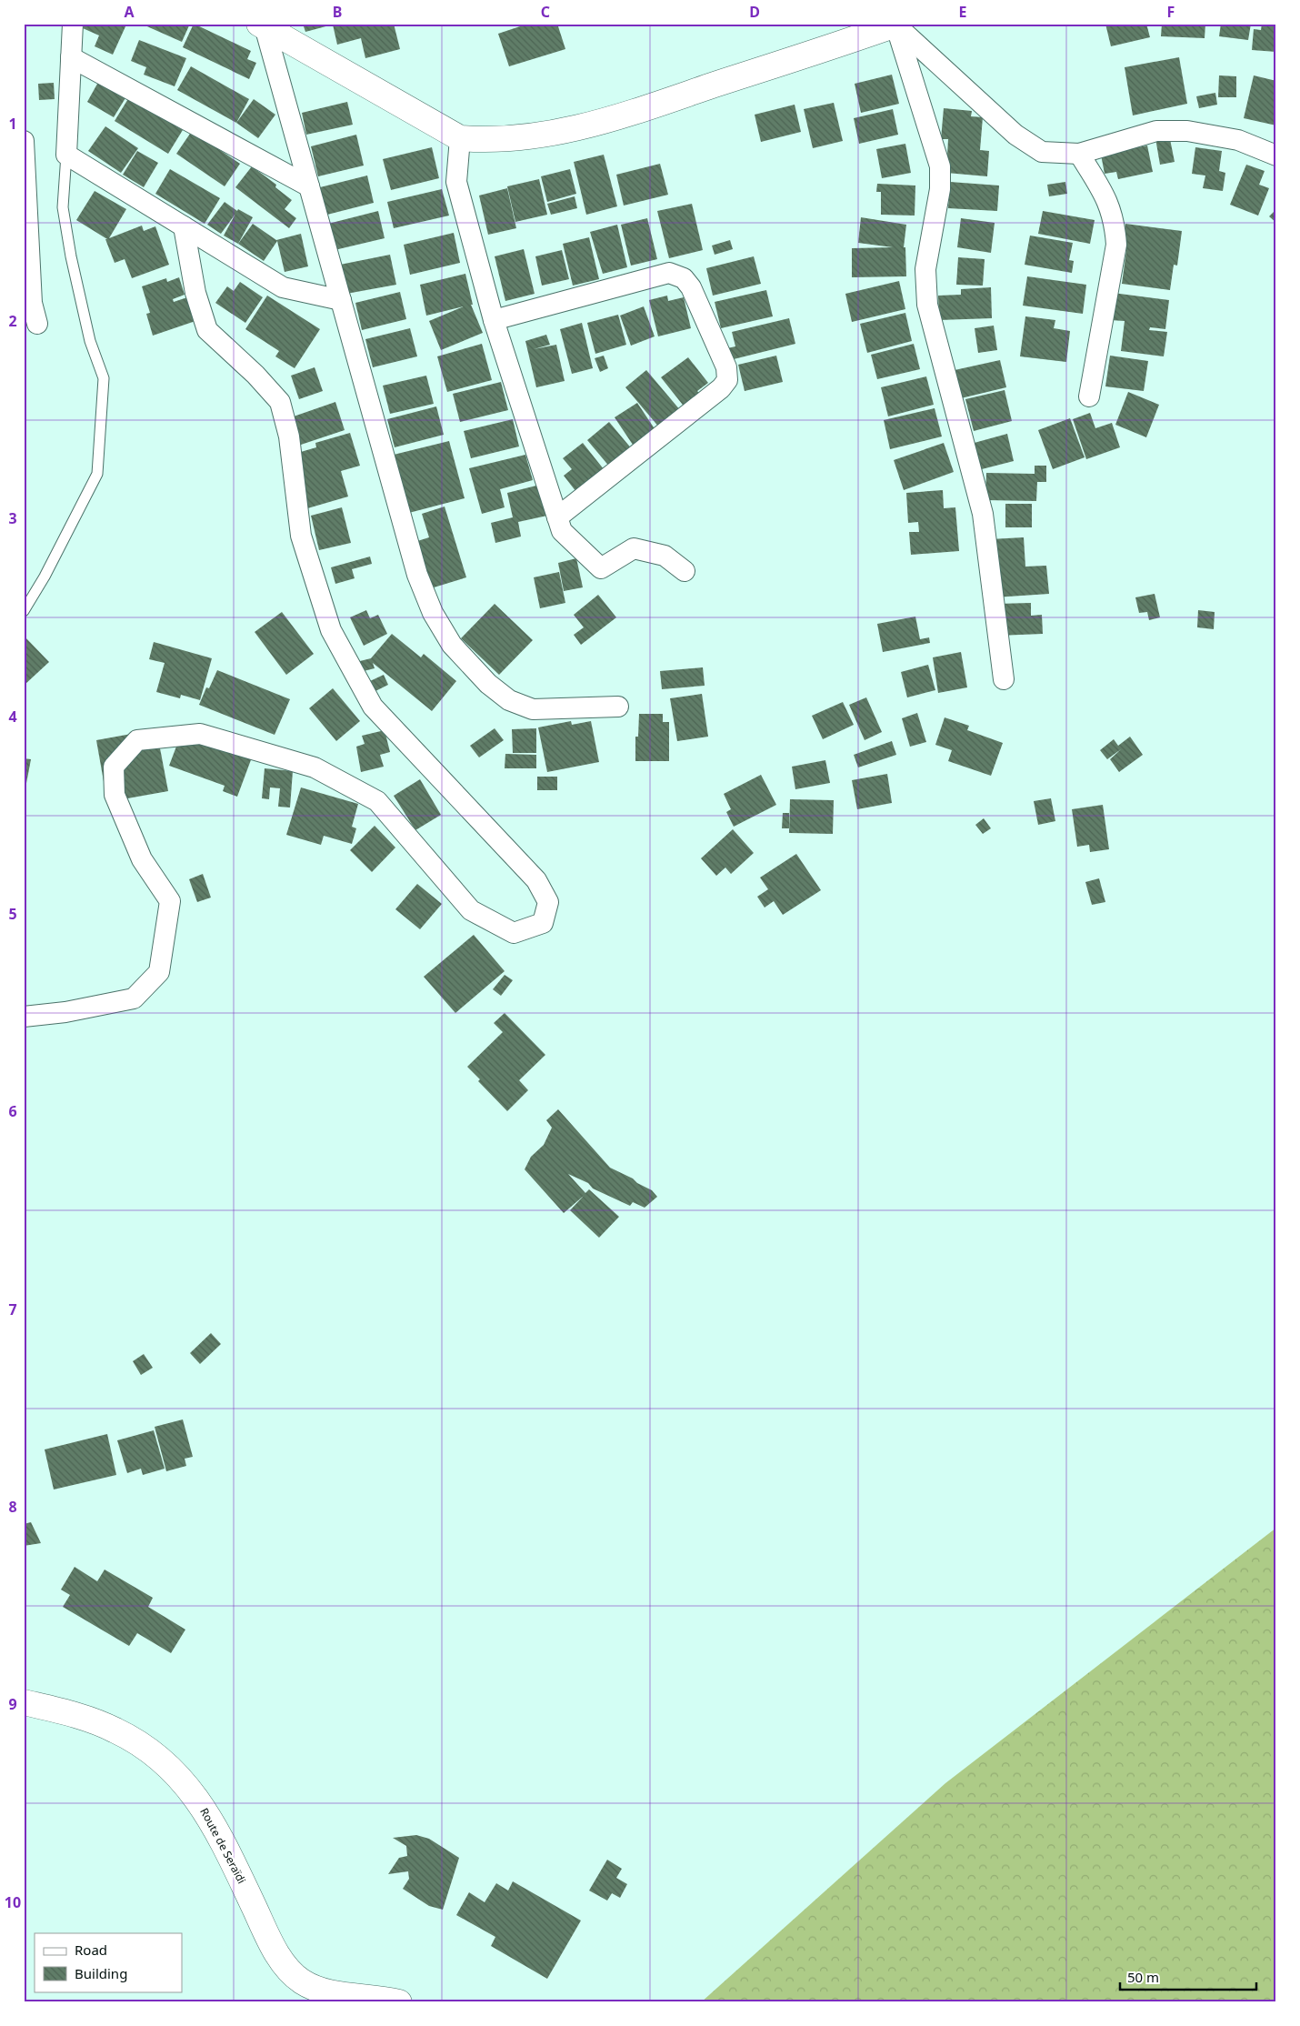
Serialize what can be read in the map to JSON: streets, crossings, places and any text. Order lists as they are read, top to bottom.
{
  "streets": {
    "street": ["Route de Seraïdi"]
  },
  "legend": ["Road", "Building"],
  "scale_bar": "50 m",
  "grid": {
    "columns": [
      "A",
      "B",
      "C",
      "D",
      "E",
      "F"
    ],
    "rows": [
      "1",
      "2",
      "3",
      "4",
      "5",
      "6",
      "7",
      "8",
      "9",
      "10"
    ]
  }
}
